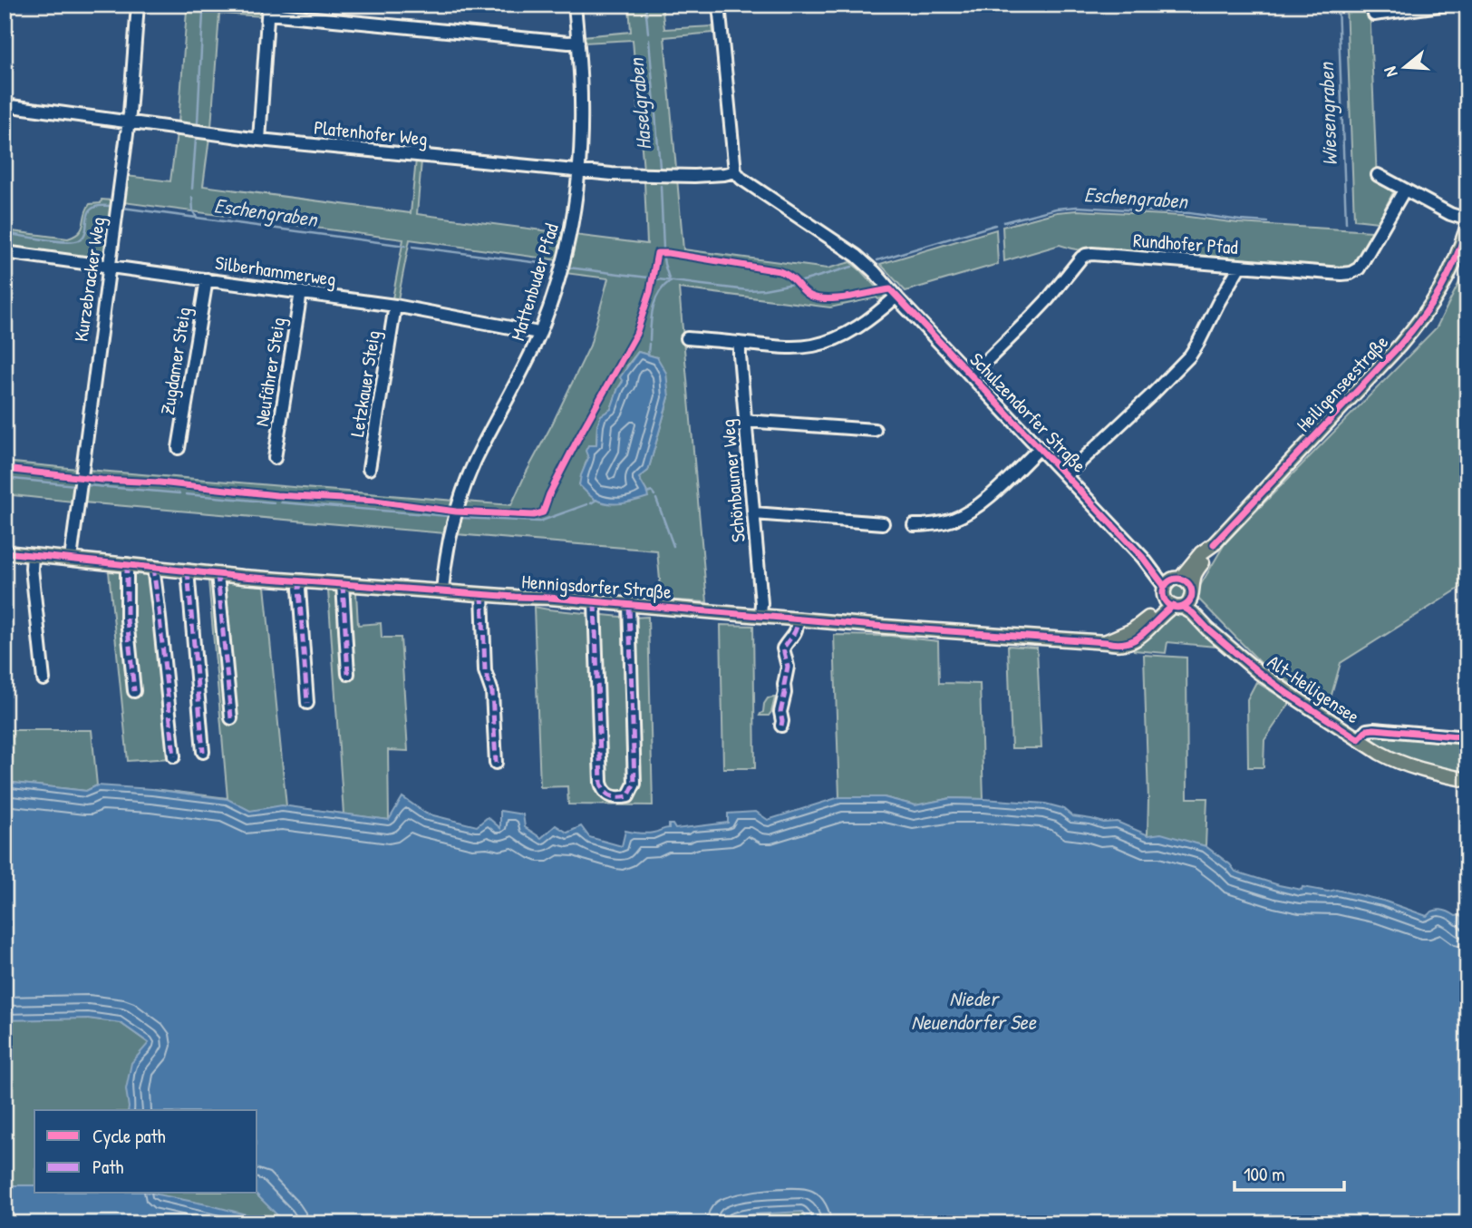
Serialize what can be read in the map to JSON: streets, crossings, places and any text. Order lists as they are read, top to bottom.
{
  "streets": {
    "main road": ["Heiligenseestraße", "Hennigsdorfer Straße", "Alt-Heiligensee"],
    "street": [
      "Platenhofer Weg",
      "Rundhofer Pfad",
      "Silberhammerweg",
      "Kurzebracker Weg",
      "Mattenbuder Pfad",
      "Zugdamer Steig",
      "Neufährer Steig",
      "Letzkauer Steig",
      "Schulzendorfer Straße",
      "Schönbaumer Weg"
    ]
  },
  "crossings": [
    ["Platenhofer Weg", "Kurzebracker Weg"],
    ["Platenhofer Weg", "Mattenbuder Pfad"],
    ["Platenhofer Weg", "Schulzendorfer Straße"],
    ["Rundhofer Pfad", "Schulzendorfer Straße"],
    ["Silberhammerweg", "Kurzebracker Weg"],
    ["Silberhammerweg", "Mattenbuder Pfad"],
    ["Silberhammerweg", "Zugdamer Steig"],
    ["Silberhammerweg", "Neufährer Steig"],
    ["Silberhammerweg", "Letzkauer Steig"],
    ["Kurzebracker Weg", "Hennigsdorfer Straße"],
    ["Mattenbuder Pfad", "Hennigsdorfer Straße"],
    ["Heiligenseestraße", "Schulzendorfer Straße"],
    ["Heiligenseestraße", "Hennigsdorfer Straße"],
    ["Heiligenseestraße", "Alt-Heiligensee"],
    ["Schulzendorfer Straße", "Hennigsdorfer Straße"],
    ["Schönbaumer Weg", "Hennigsdorfer Straße"],
    ["Hennigsdorfer Straße", "Alt-Heiligensee"]
  ],
  "water": [
    "Haselgraben",
    "Wiesengraben",
    "Eschengraben",
    "Nieder Neuendorfer See"
  ],
  "legend": ["Cycle path", "Path"],
  "scale_bar": "100 m",
  "north": "left"
}
